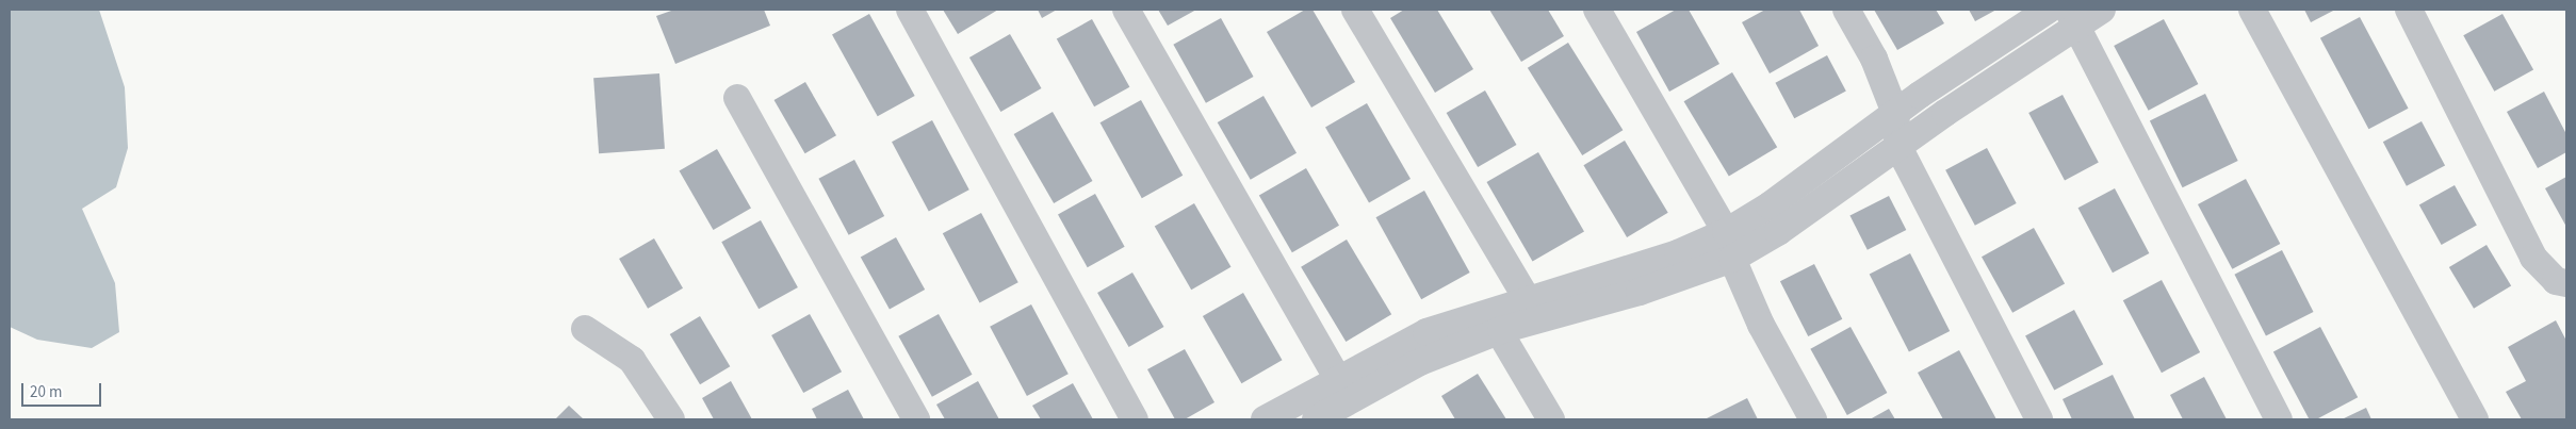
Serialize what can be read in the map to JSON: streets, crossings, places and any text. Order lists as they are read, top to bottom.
{
  "scale_bar": "20 m"
}
